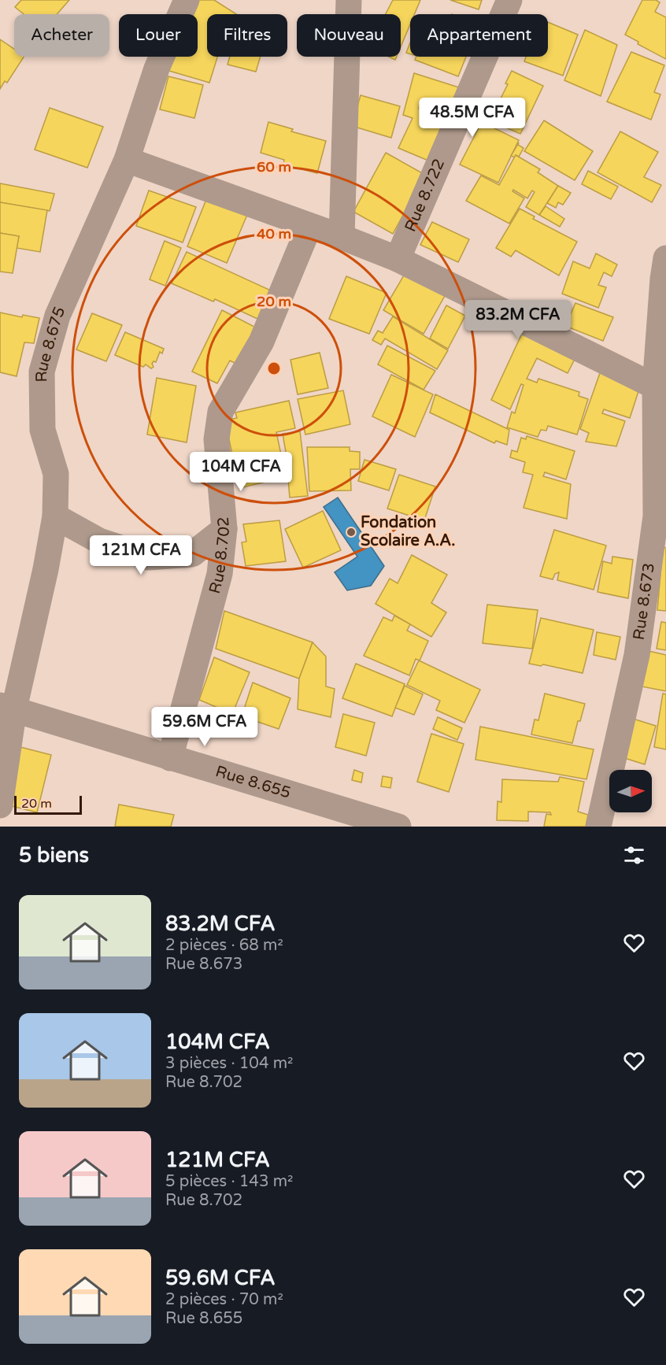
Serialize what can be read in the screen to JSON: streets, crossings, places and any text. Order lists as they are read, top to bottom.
{
  "streets": {
    "street": [
      "Rue 8.722",
      "Rue 8.675",
      "Rue 8.702",
      "Rue 8.673",
      "Rue 8.655"
    ]
  },
  "crossings": [
    ["Rue 8.675", "Rue 8.655"],
    ["Rue 8.702", "Rue 8.655"]
  ],
  "places": ["Fondation Scolaire A.A."],
  "scale_bar": "20 m",
  "north": "right",
  "page": {
    "chip": [
      "Acheter",
      "Louer",
      "Filtres",
      "Nouveau",
      "Appartement"
    ],
    "price": [
      "48.5M CFA",
      "83.2M CFA",
      "104M CFA",
      "121M CFA",
      "59.6M CFA"
    ],
    "scale": "20 m",
    "heading": "5 biens",
    "list": [
      {
        "name": "83.2M CFA",
        "note": "2 pièces · 68 m² · Rue 8.673"
      },
      {
        "name": "104M CFA",
        "note": "3 pièces · 104 m² · Rue 8.702"
      },
      {
        "name": "121M CFA",
        "note": "5 pièces · 143 m² · Rue 8.702"
      },
      {
        "name": "59.6M CFA",
        "note": "2 pièces · 70 m² · Rue 8.655"
      }
    ]
  },
  "rings": ["60 m", "40 m", "20 m"]
}
